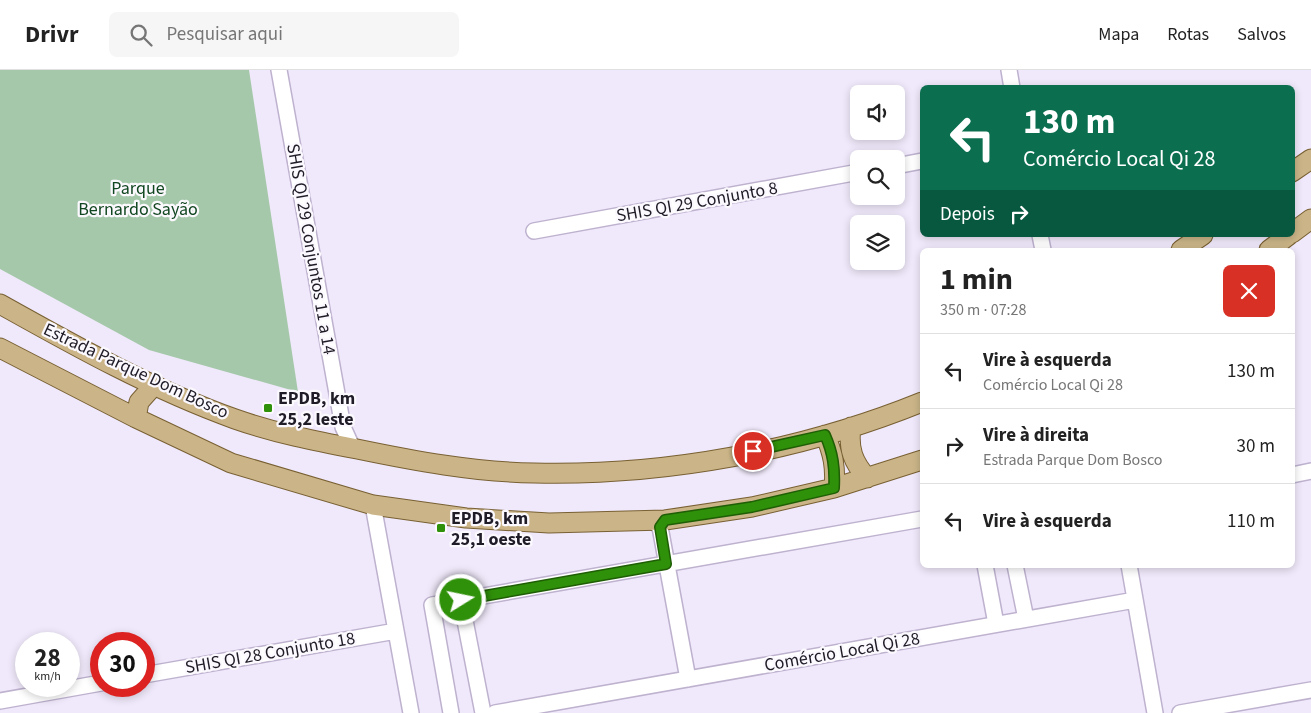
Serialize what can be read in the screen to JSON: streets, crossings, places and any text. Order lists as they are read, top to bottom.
{
  "streets": {
    "main road": ["Estrada Parque Dom Bosco"],
    "street": [
      "SHIS QI 29 Conjunto 8",
      "SHIS QI 29 Conjuntos 11 a 14",
      "Comércio Local Qi 28",
      "SHIS QI 28 Conjunto 18"
    ]
  },
  "crossings": [
    ["SHIS QI 29 Conjuntos 11 a 14", "Estrada Parque Dom Bosco"]
  ],
  "parks": ["Parque Bernardo Sayão"],
  "places": {
    "transit": ["EPDB, km 25,2 leste", "EPDB, km 25,1 oeste"]
  },
  "page": {
    "header": "Drivr",
    "search": "Pesquisar aqui",
    "nav": ["Mapa", "Rotas", "Salvos"],
    "turn": ["130 m", "Comércio Local Qi 28"],
    "then": "Depois",
    "heading": ["1 min", "350 m · 07:28"],
    "list": [
      {
        "name": "Vire à esquerda",
        "note": "Comércio Local Qi 28",
        "value": "130 m"
      },
      {
        "name": "Vire à direita",
        "note": "Estrada Parque Dom Bosco",
        "value": "30 m"
      },
      {
        "name": "Vire à esquerda",
        "value": "110 m"
      }
    ],
    "speed": "28 km/h",
    "limit": "30"
  }
}
